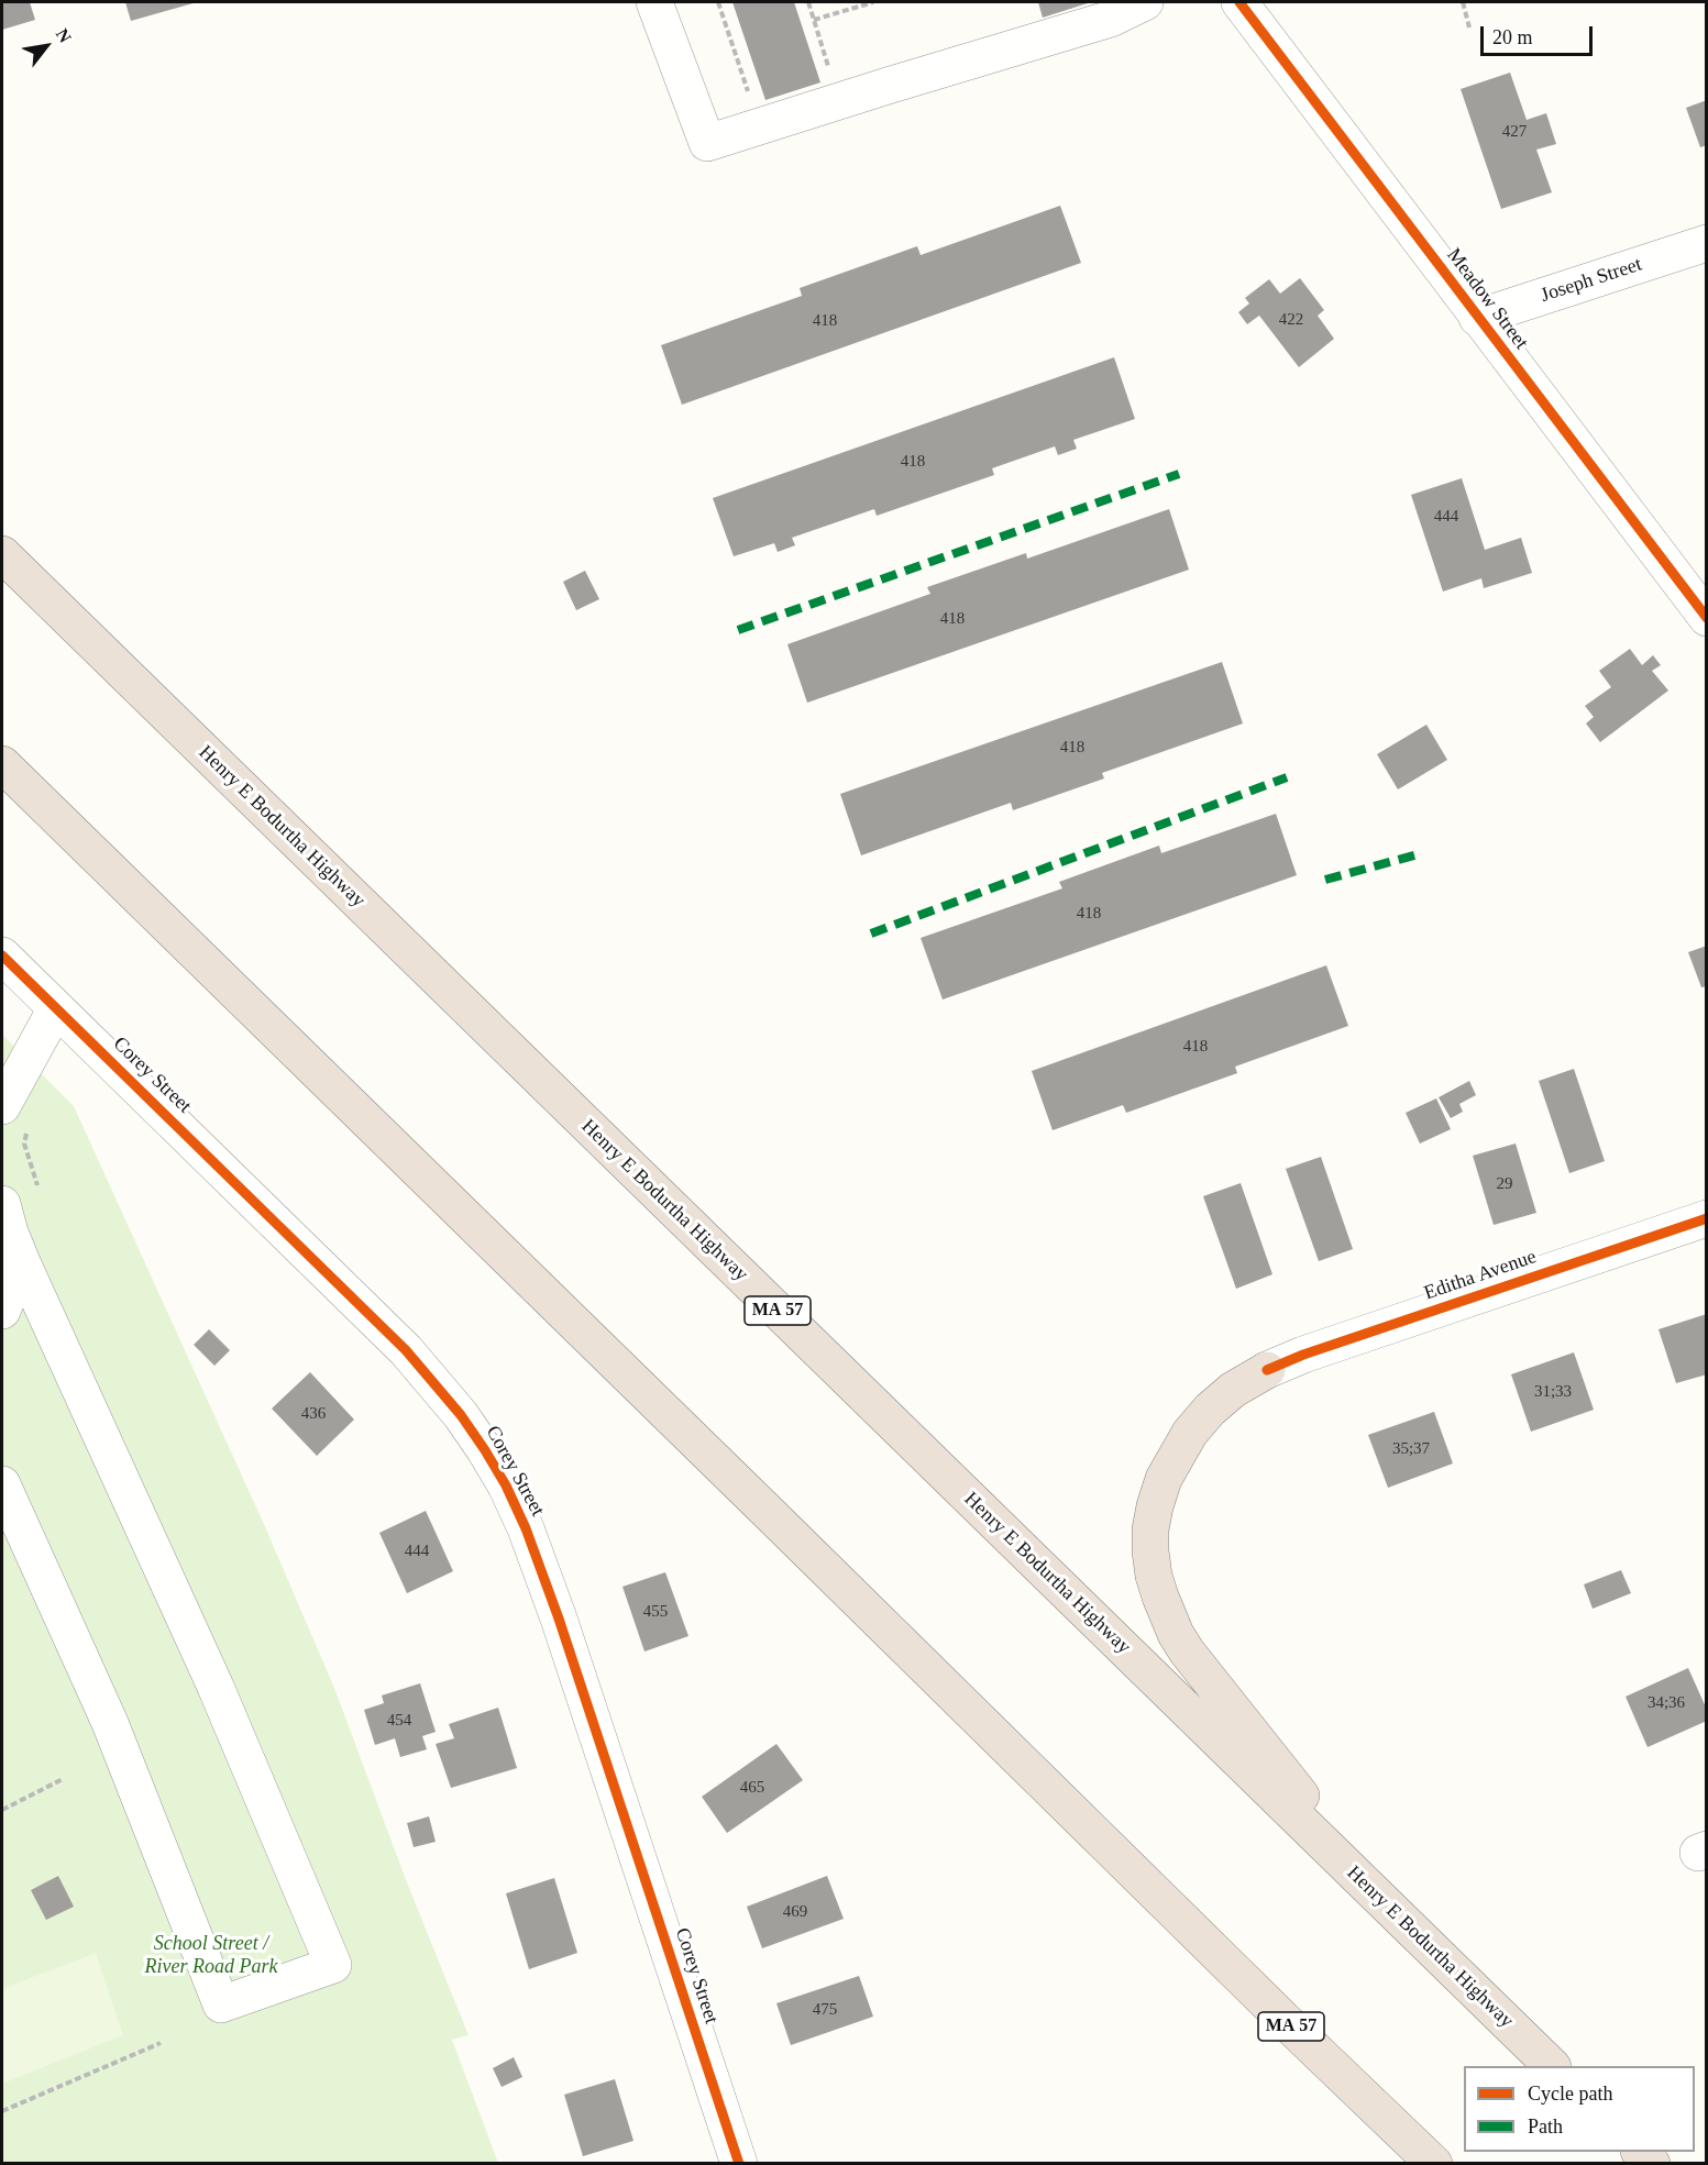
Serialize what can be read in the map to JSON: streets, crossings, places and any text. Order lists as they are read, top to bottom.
{
  "streets": {
    "highway": ["Henry E Bodurtha Highway", "MA 57"],
    "street": [
      "Joseph Street",
      "Meadow Street",
      "Corey Street",
      "Editha Avenue"
    ]
  },
  "crossings": [
    ["Joseph Street", "Meadow Street"]
  ],
  "parks": ["School Street / River Road Park"],
  "house_numbers": [
    "427",
    "422",
    "418",
    "418",
    "444",
    "418",
    "418",
    "418",
    "418",
    "29",
    "31;33",
    "436",
    "35;37",
    "444",
    "455",
    "34;36",
    "454",
    "465",
    "469",
    "475"
  ],
  "legend": ["Cycle path", "Path"],
  "scale_bar": "20 m",
  "north": "top right"
}
